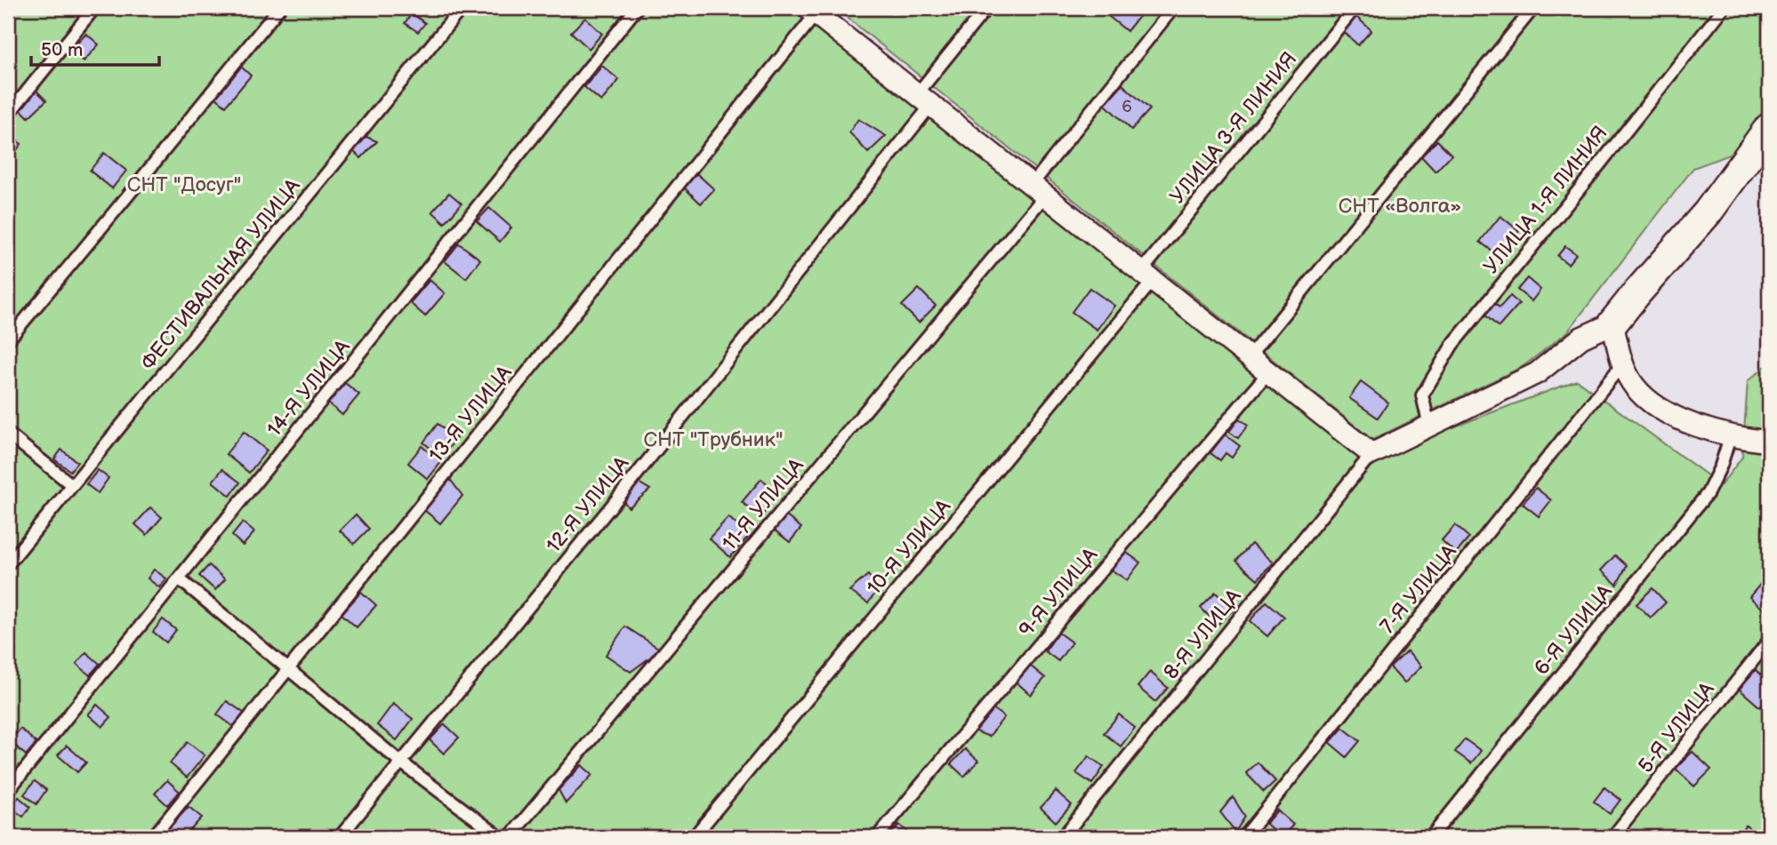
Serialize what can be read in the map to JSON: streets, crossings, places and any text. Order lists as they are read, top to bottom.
{
  "streets": {
    "lane": [
      "УЛИЦА 3-Я ЛИНИЯ",
      "УЛИЦА 1-Я ЛИНИЯ",
      "ФЕСТИВАЛЬНАЯ УЛИЦА",
      "14-Я УЛИЦА",
      "13-Я УЛИЦА",
      "12-Я УЛИЦА",
      "11-Я УЛИЦА",
      "10-Я УЛИЦА",
      "7-Я УЛИЦА",
      "9-Я УЛИЦА",
      "6-Я УЛИЦА",
      "8-Я УЛИЦА",
      "5-Я УЛИЦА"
    ]
  },
  "crossings": [
    ["УЛИЦА 3-Я ЛИНИЯ", "10-Я УЛИЦА"]
  ],
  "parks": ["СНТ \"Досуг\"", "СНТ «Волга»", "СНТ \"Трубник\""],
  "house_numbers": ["6"],
  "scale_bar": "50 m"
}
